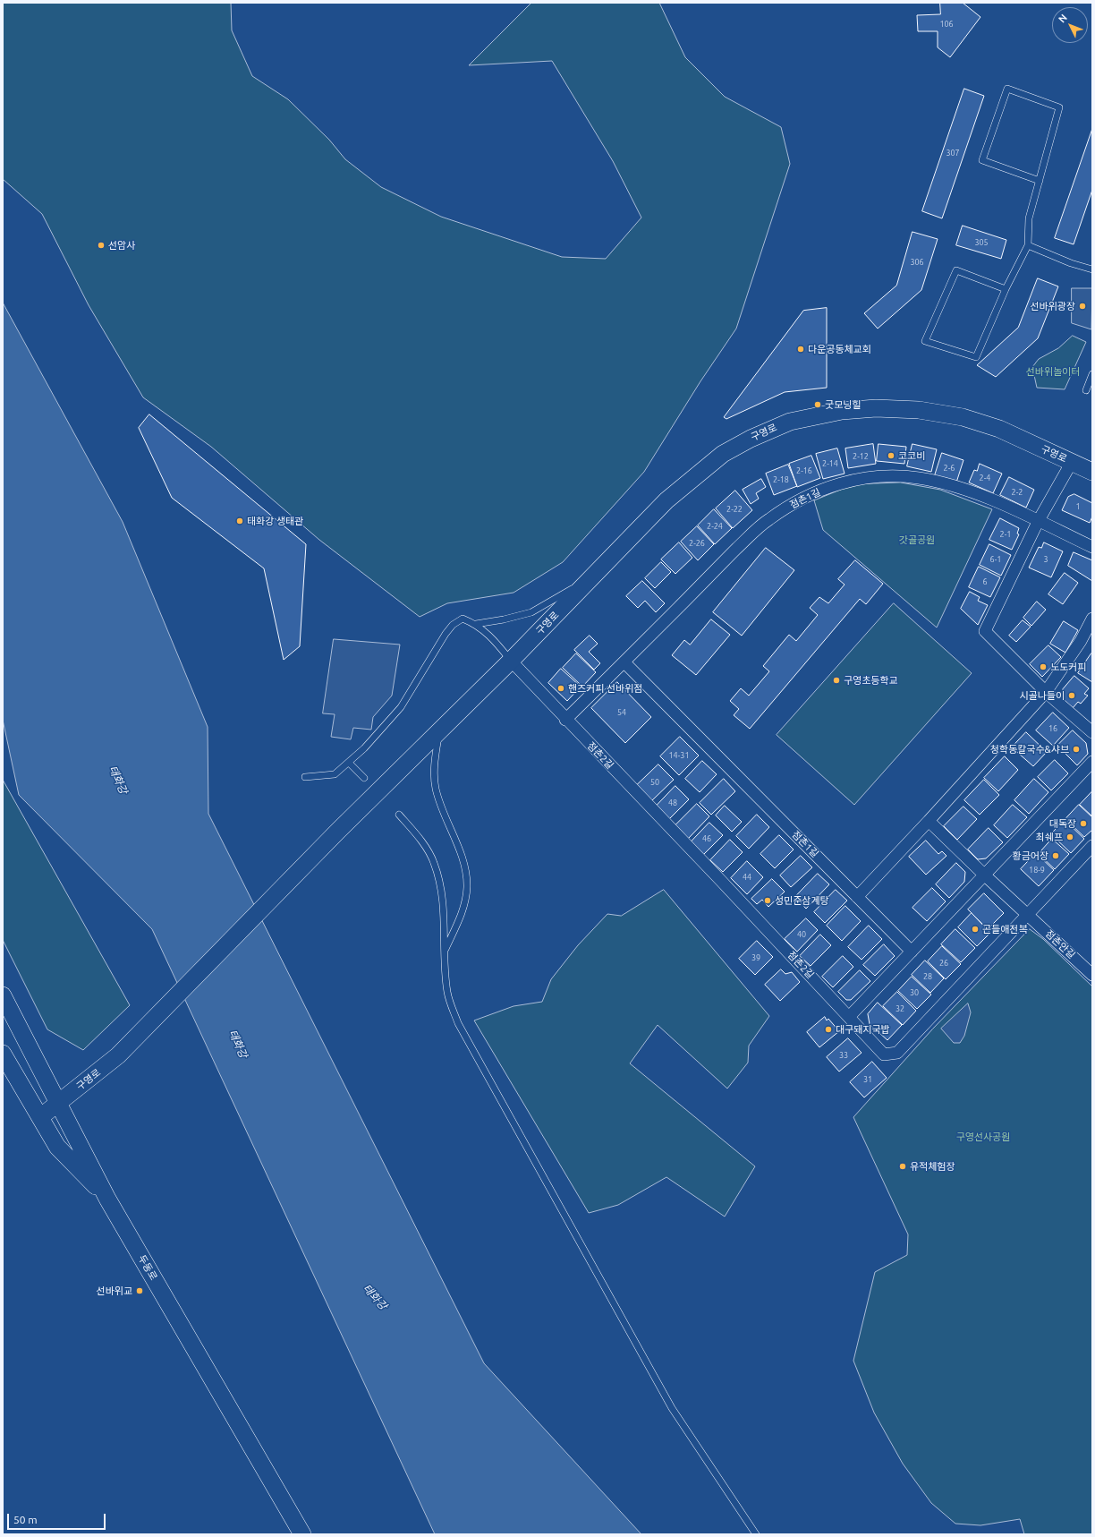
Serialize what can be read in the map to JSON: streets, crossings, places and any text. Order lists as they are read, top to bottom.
{
  "streets": {
    "main road": ["구영로", "두동로"],
    "street": ["점촌1길", "점촌2길", "점촌안길"]
  },
  "crossings": [
    ["구영로", "점촌2길"],
    ["구영로", "두동로"],
    ["점촌1길", "점촌2길"],
    ["점촌2길", "점촌안길"]
  ],
  "water": ["태화강"],
  "parks": ["선바위놀이터", "갓골공원", "구영선사공원"],
  "places": [
    "선암사",
    "선바위광장",
    "다운공동체교회",
    "굿모닝힐",
    "코코비",
    "태화강 생태관",
    "노도커피",
    "구영초등학교",
    "핸즈커피 선바위점",
    "시골나들이",
    "청학동칼국수&샤브",
    "대독장",
    "최쉐프",
    "황금어장",
    "성민준삼계탕",
    "곤들애전복",
    "대구돼지국밥",
    "유적체험장",
    "선바위교"
  ],
  "house_numbers": [
    "106",
    "307",
    "305",
    "306",
    "2-12",
    "2-14",
    "2-6",
    "2-16",
    "2-4",
    "2-18",
    "2-2",
    "1",
    "2-22",
    "2-24",
    "2-1",
    "2-26",
    "6-1",
    "3",
    "6",
    "54",
    "16",
    "14-31",
    "50",
    "48",
    "46",
    "18-9",
    "44",
    "40",
    "39",
    "26",
    "28",
    "30",
    "32",
    "33",
    "31"
  ],
  "scale_bar": "50 m",
  "north": "top left"
}
